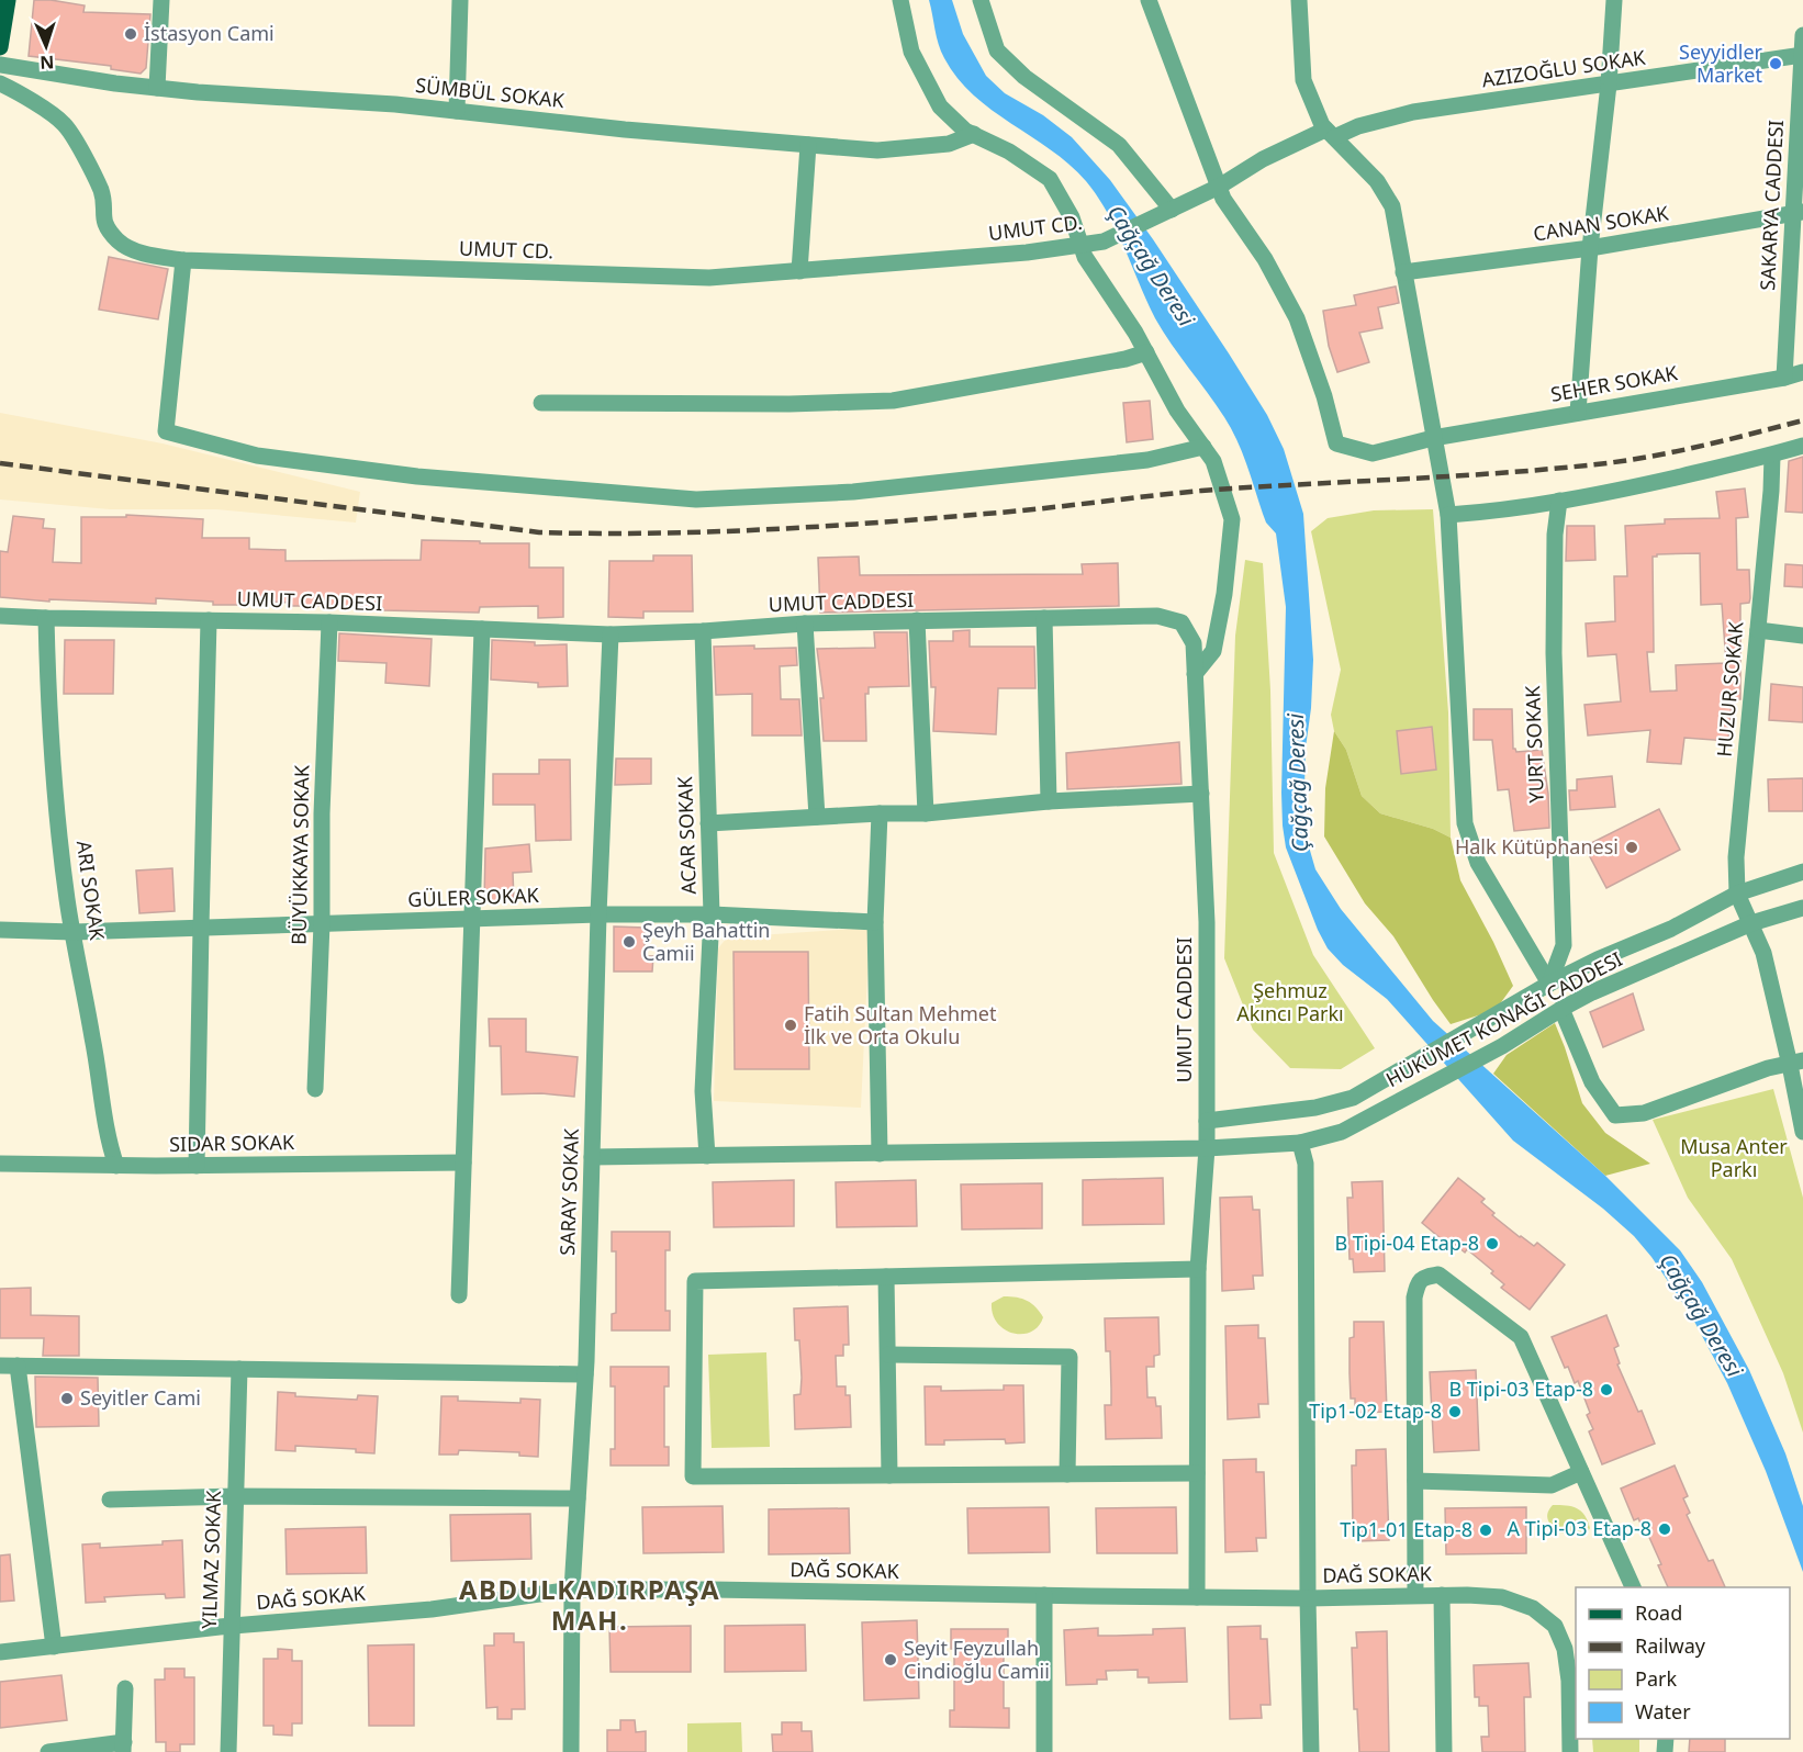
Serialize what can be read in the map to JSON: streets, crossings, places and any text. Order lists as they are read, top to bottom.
{
  "streets": {
    "street": [
      "AZIZOĞLU SOKAK",
      "SÜMBÜL SOKAK",
      "SAKARYA CADDESI",
      "CANAN SOKAK",
      "UMUT CD.",
      "SEHER SOKAK",
      "UMUT CADDESI",
      "HUZUR SOKAK",
      "YURT SOKAK",
      "ACAR SOKAK",
      "BÜYÜKKAYA SOKAK",
      "GÜLER SOKAK",
      "SIDAR SOKAK",
      "SARAY SOKAK",
      "DAĞ SOKAK"
    ]
  },
  "crossings": [
    ["AZIZOĞLU SOKAK", "SAKARYA CADDESI"],
    ["AZIZOĞLU SOKAK", "UMUT CD."],
    ["AZIZOĞLU SOKAK", "SEHER SOKAK"],
    ["SAKARYA CADDESI", "CANAN SOKAK"],
    ["SAKARYA CADDESI", "SEHER SOKAK"],
    ["UMUT CADDESI", "ACAR SOKAK"],
    ["UMUT CADDESI", "BÜYÜKKAYA SOKAK"],
    ["UMUT CADDESI", "SARAY SOKAK"],
    ["UMUT CADDESI", "DAĞ SOKAK"],
    ["ACAR SOKAK", "GÜLER SOKAK"],
    ["BÜYÜKKAYA SOKAK", "GÜLER SOKAK"],
    ["GÜLER SOKAK", "SARAY SOKAK"],
    ["SARAY SOKAK", "DAĞ SOKAK"]
  ],
  "districts": ["ABDULKADIRPAŞA MAH."],
  "water": ["Çağçağ Deresi"],
  "parks": ["Şehmuz Akıncı Parkı", "Musa Anter Parkı"],
  "places": [
    "İstasyon Cami",
    "Seyyidler Market",
    "Halk Kütüphanesi",
    "Şeyh Bahattin Camii",
    "Fatih Sultan Mehmet İlk ve Orta Okulu",
    "B Tipi-04 Etap-8",
    "B Tipi-03 Etap-8",
    "Seyitler Cami",
    "Tip1-02 Etap-8",
    "A Tipi-03 Etap-8",
    "Tip1-01 Etap-8",
    "Seyit Feyzullah Cindioğlu Camii"
  ],
  "legend": [
    "Road",
    "Railway",
    "Park",
    "Water"
  ],
  "north": "bottom"
}
